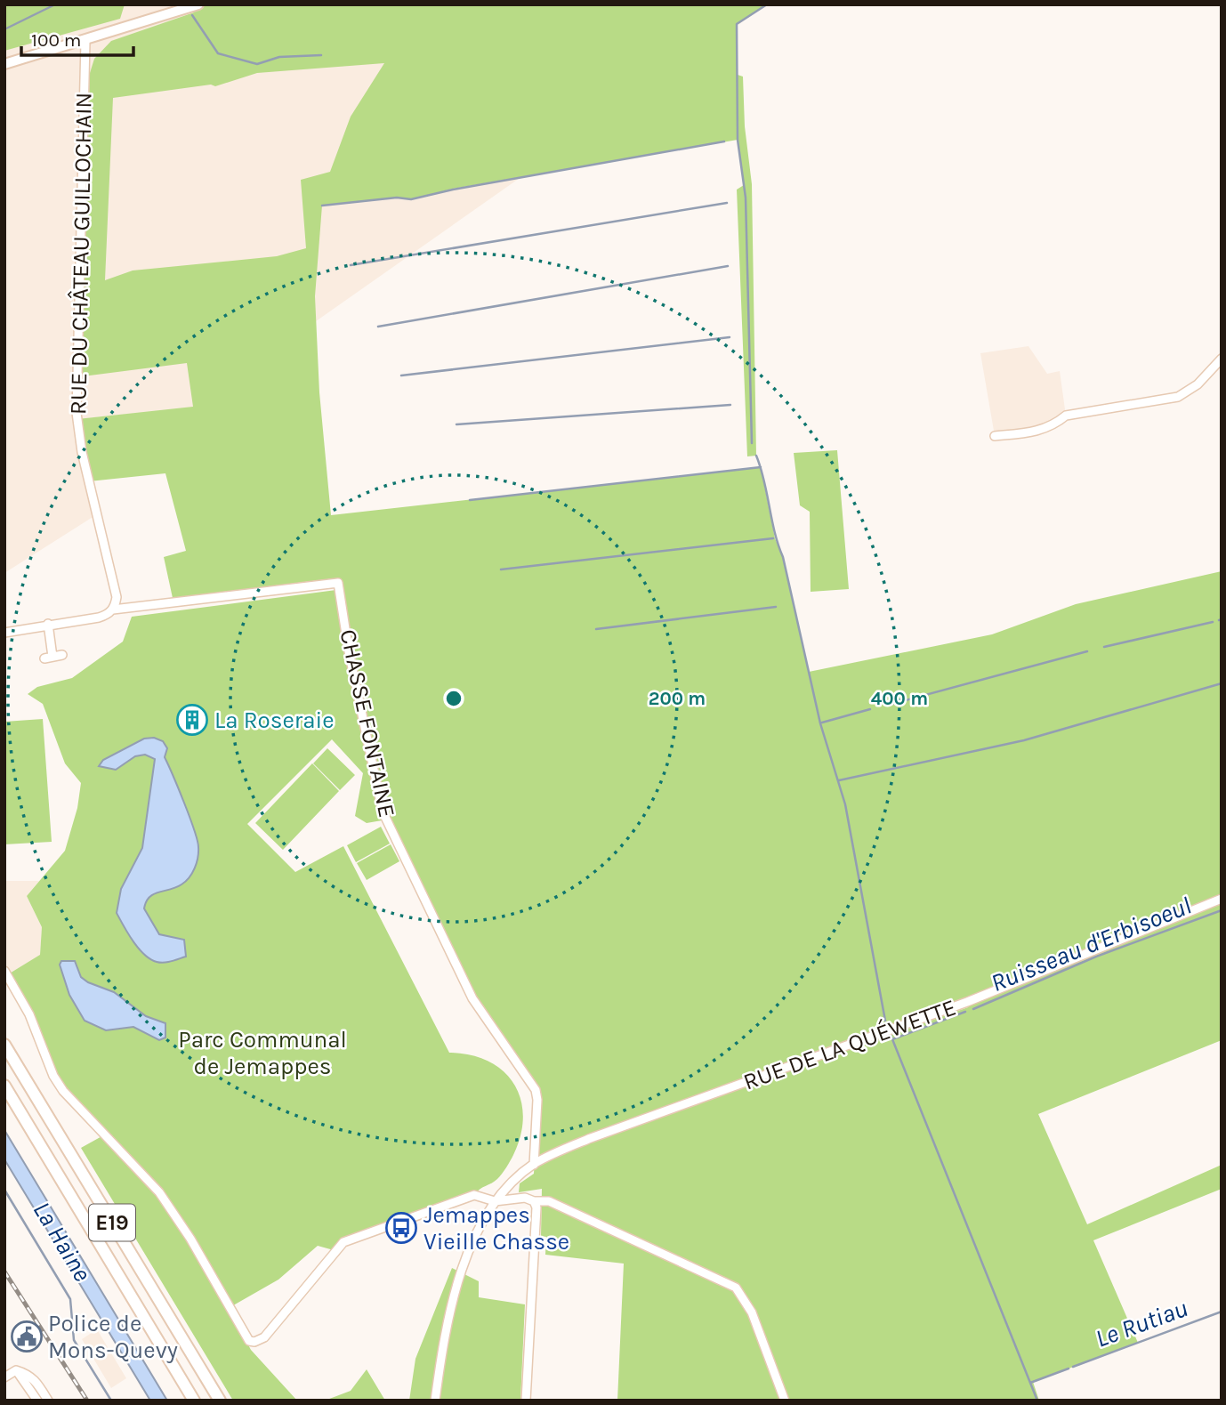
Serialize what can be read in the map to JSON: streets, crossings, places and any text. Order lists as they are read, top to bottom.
{
  "streets": {
    "highway": ["E19"],
    "street": ["RUE DU CHÂTEAU GUILLOCHAIN", "CHASSE FONTAINE", "RUE DE LA QUÉWETTE"]
  },
  "crossings": [
    ["RUE DU CHÂTEAU GUILLOCHAIN", "CHASSE FONTAINE"],
    ["CHASSE FONTAINE", "RUE DE LA QUÉWETTE"]
  ],
  "water": ["Ruisseau d'Erbisoeul", "La Haine", "Le Rutiau"],
  "parks": ["Parc Communal de Jemappes"],
  "places": {
    "building": ["La Roseraie"],
    "bus stop": ["Jemappes Vieille Chasse"],
    "public building": ["Police de Mons-Quevy"]
  },
  "scale_bar": "100 m",
  "rings": ["200 m", "400 m"]
}
